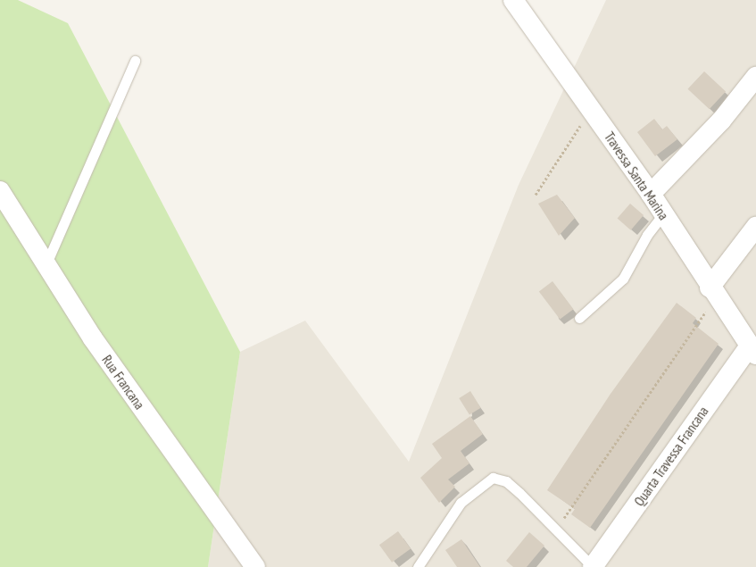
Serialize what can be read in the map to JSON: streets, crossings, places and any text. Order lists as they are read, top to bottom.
{
  "streets": {
    "street": ["Travessa Santa Marina", "Rua Francana", "Quarta Travessa Francana"]
  },
  "crossings": [
    ["Travessa Santa Marina", "Quarta Travessa Francana"]
  ]
}
